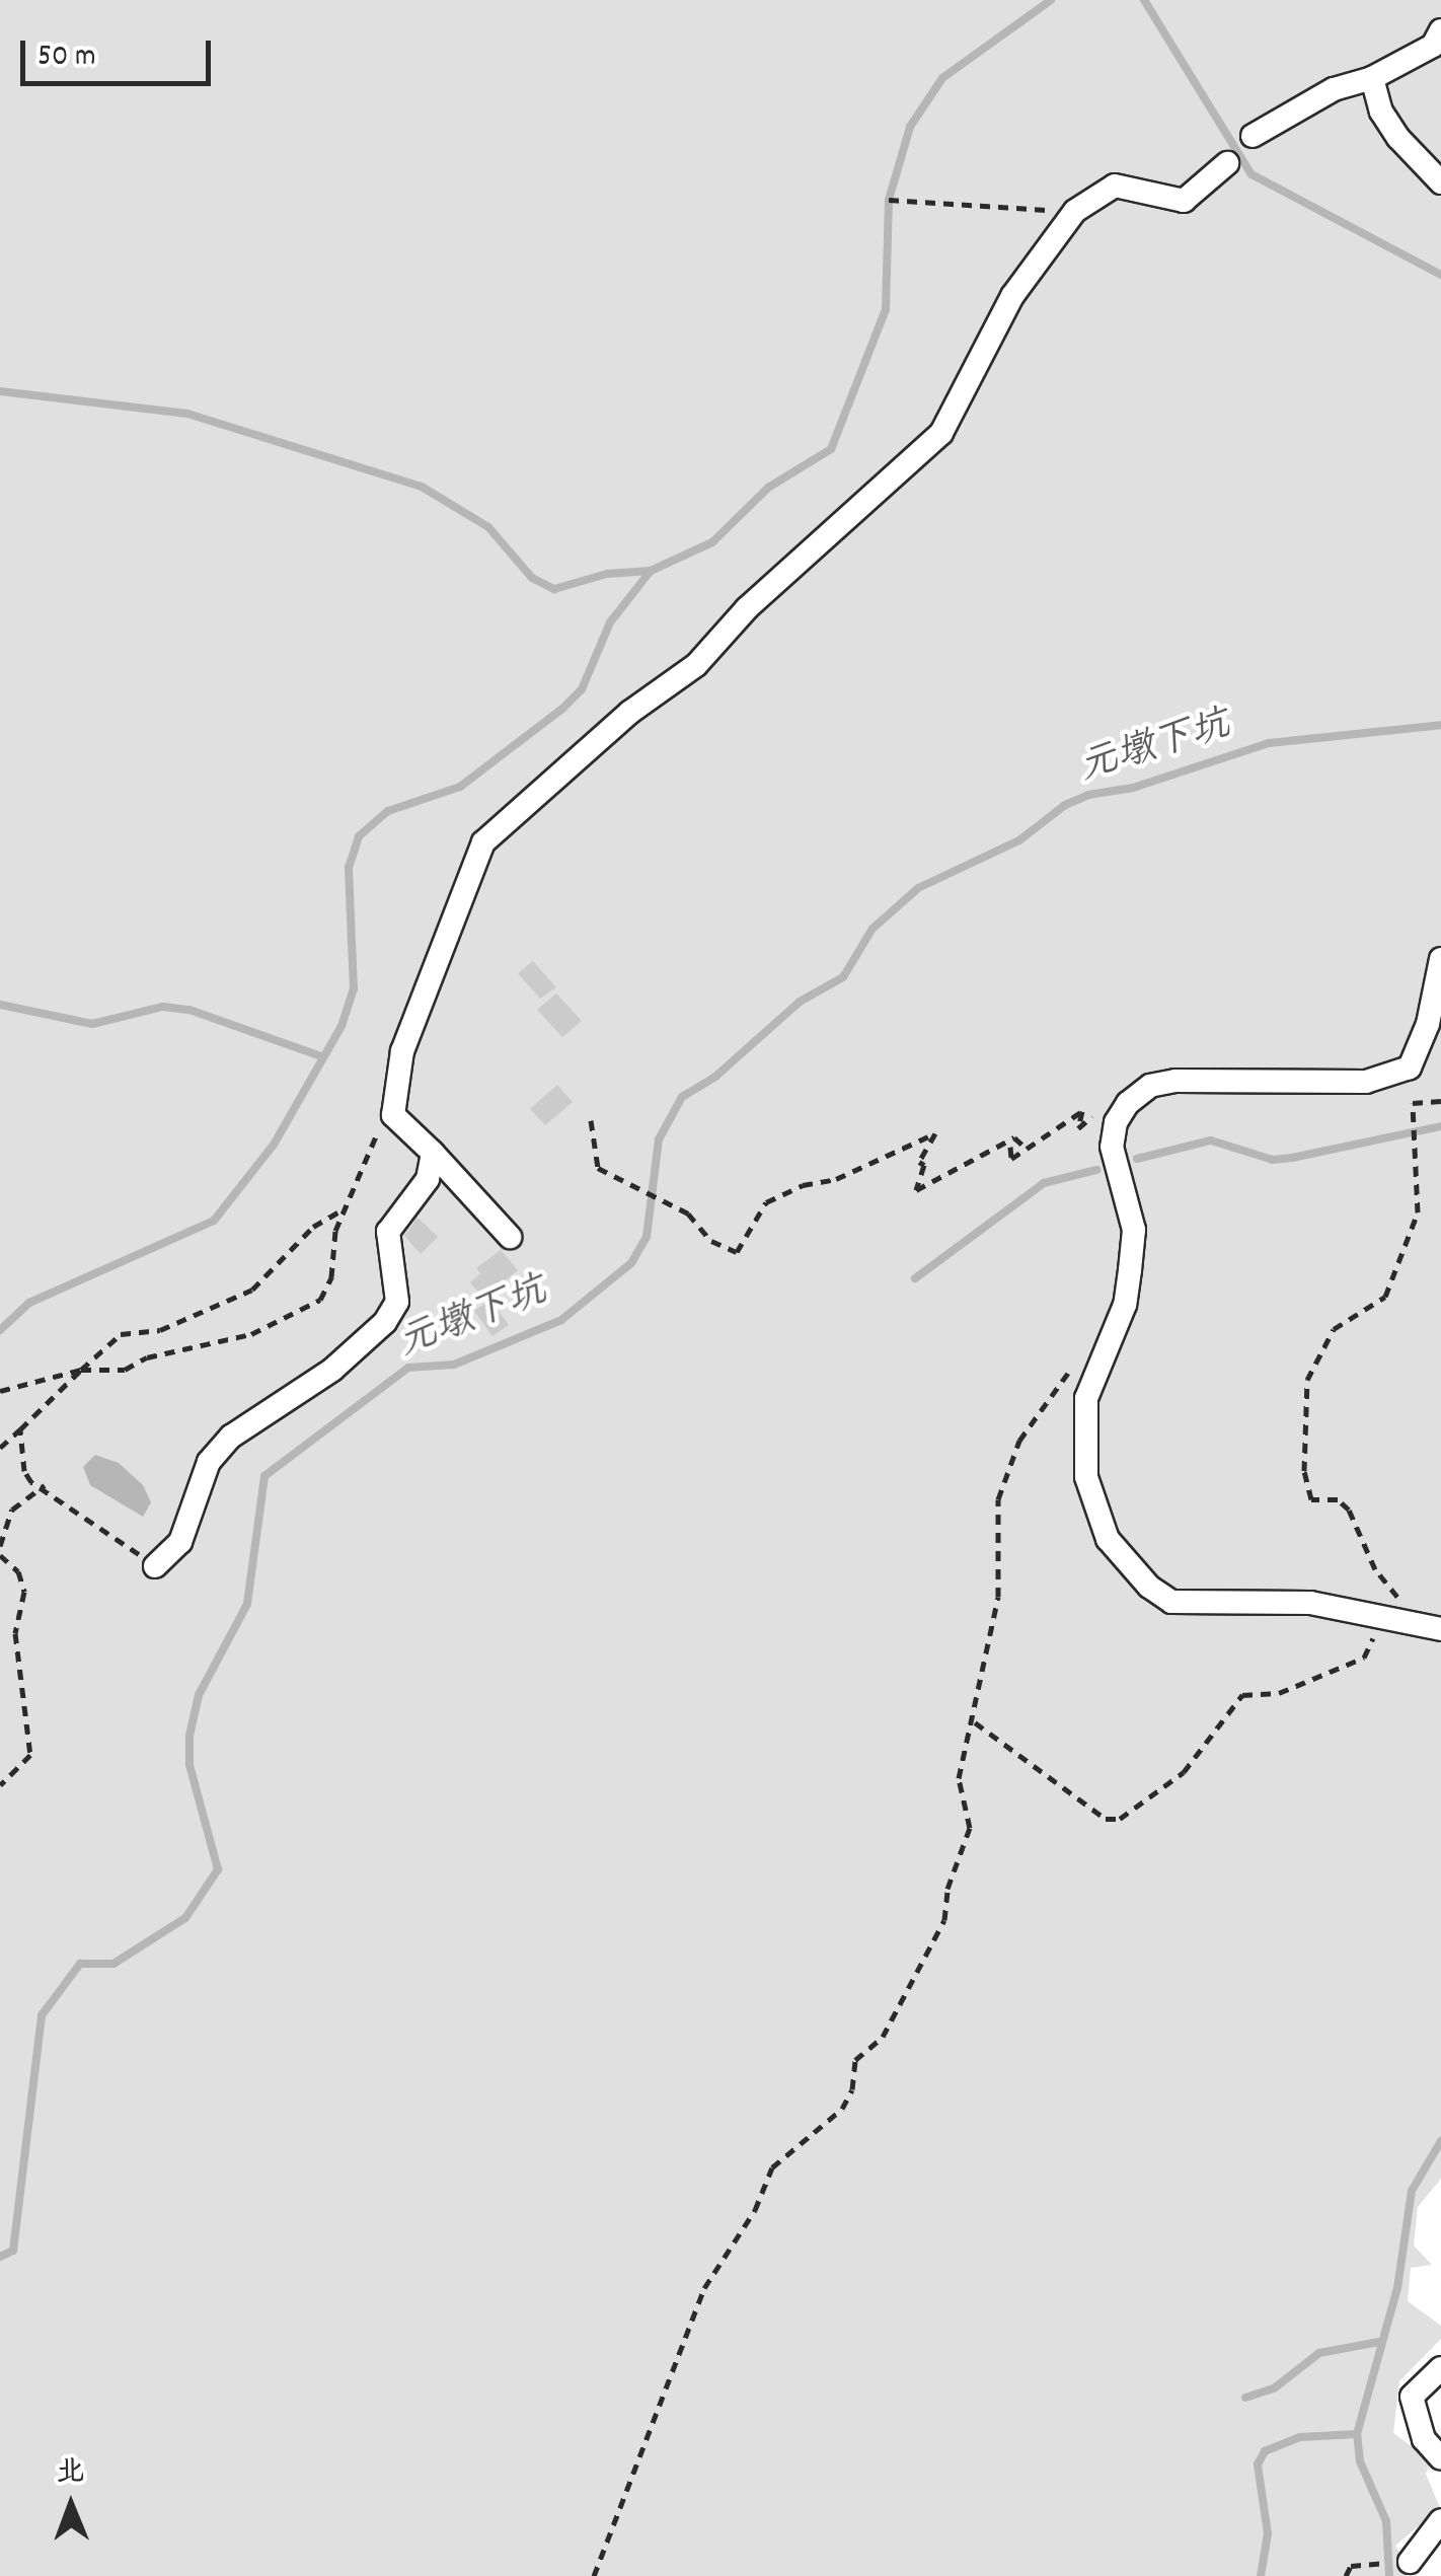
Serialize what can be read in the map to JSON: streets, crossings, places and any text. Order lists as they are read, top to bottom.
{
  "water": ["元墩下坑"],
  "scale_bar": "50 m",
  "north": "top"
}
